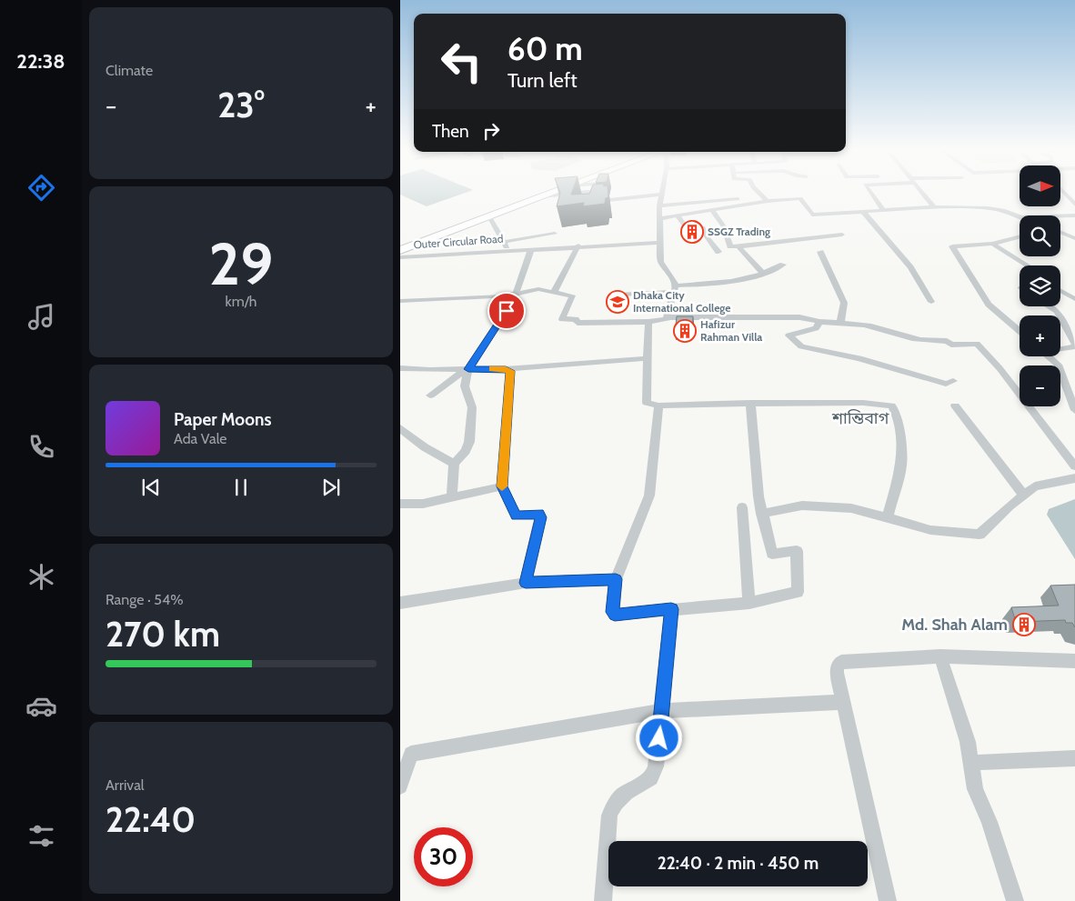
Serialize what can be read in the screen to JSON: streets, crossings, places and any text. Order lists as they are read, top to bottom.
{
  "streets": {
    "street": ["Outer Circular Road"]
  },
  "districts": ["শান্তিবাগ"],
  "places": {
    "building": ["SSGZ Trading", "Hafizur Rahman Villa", "Md. Shah Alam"],
    "school or university": ["Dhaka City International College"]
  },
  "north": "right",
  "page": {
    "tabs": "22:38",
    "tile": [
      "Climate",
      ["29", "km/h"],
      ["Range · 54%", "270 km"],
      ["Arrival", "22:40"]
    ],
    "turn": ["60 m", "Turn left"],
    "heat": ["−", "23°", "+"],
    "then": "Then",
    "map_buttons": ["+", "−"],
    "song": ["Paper Moons", "Ada Vale"],
    "limit": "30",
    "trip": "22:40 · 2 min · 450 m"
  }
}
